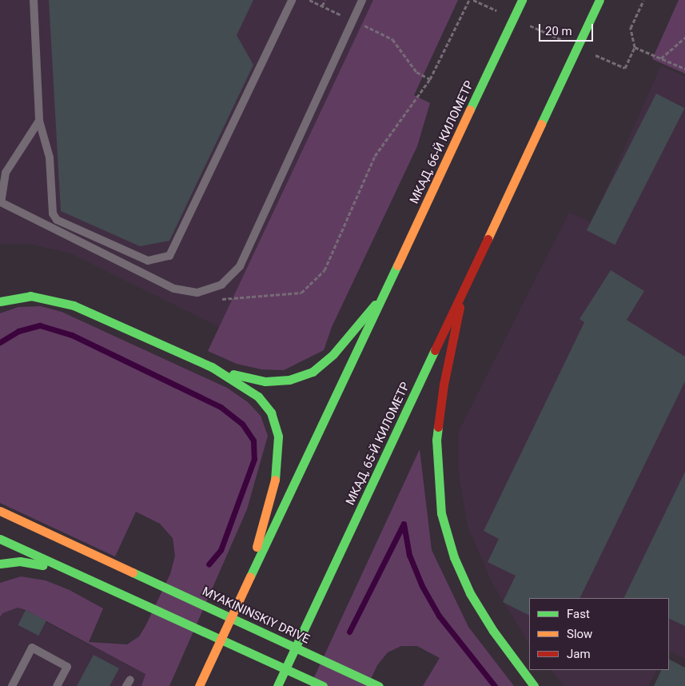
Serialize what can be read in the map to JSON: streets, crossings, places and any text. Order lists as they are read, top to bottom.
{
  "streets": {
    "main road": ["МКАД, 66-Й КИЛОМЕТР", "МКАД, 65-Й КИЛОМЕТР", "MYAKININSKIY DRIVE"]
  },
  "legend": ["Fast", "Slow", "Jam"],
  "scale_bar": "20 m"
}
